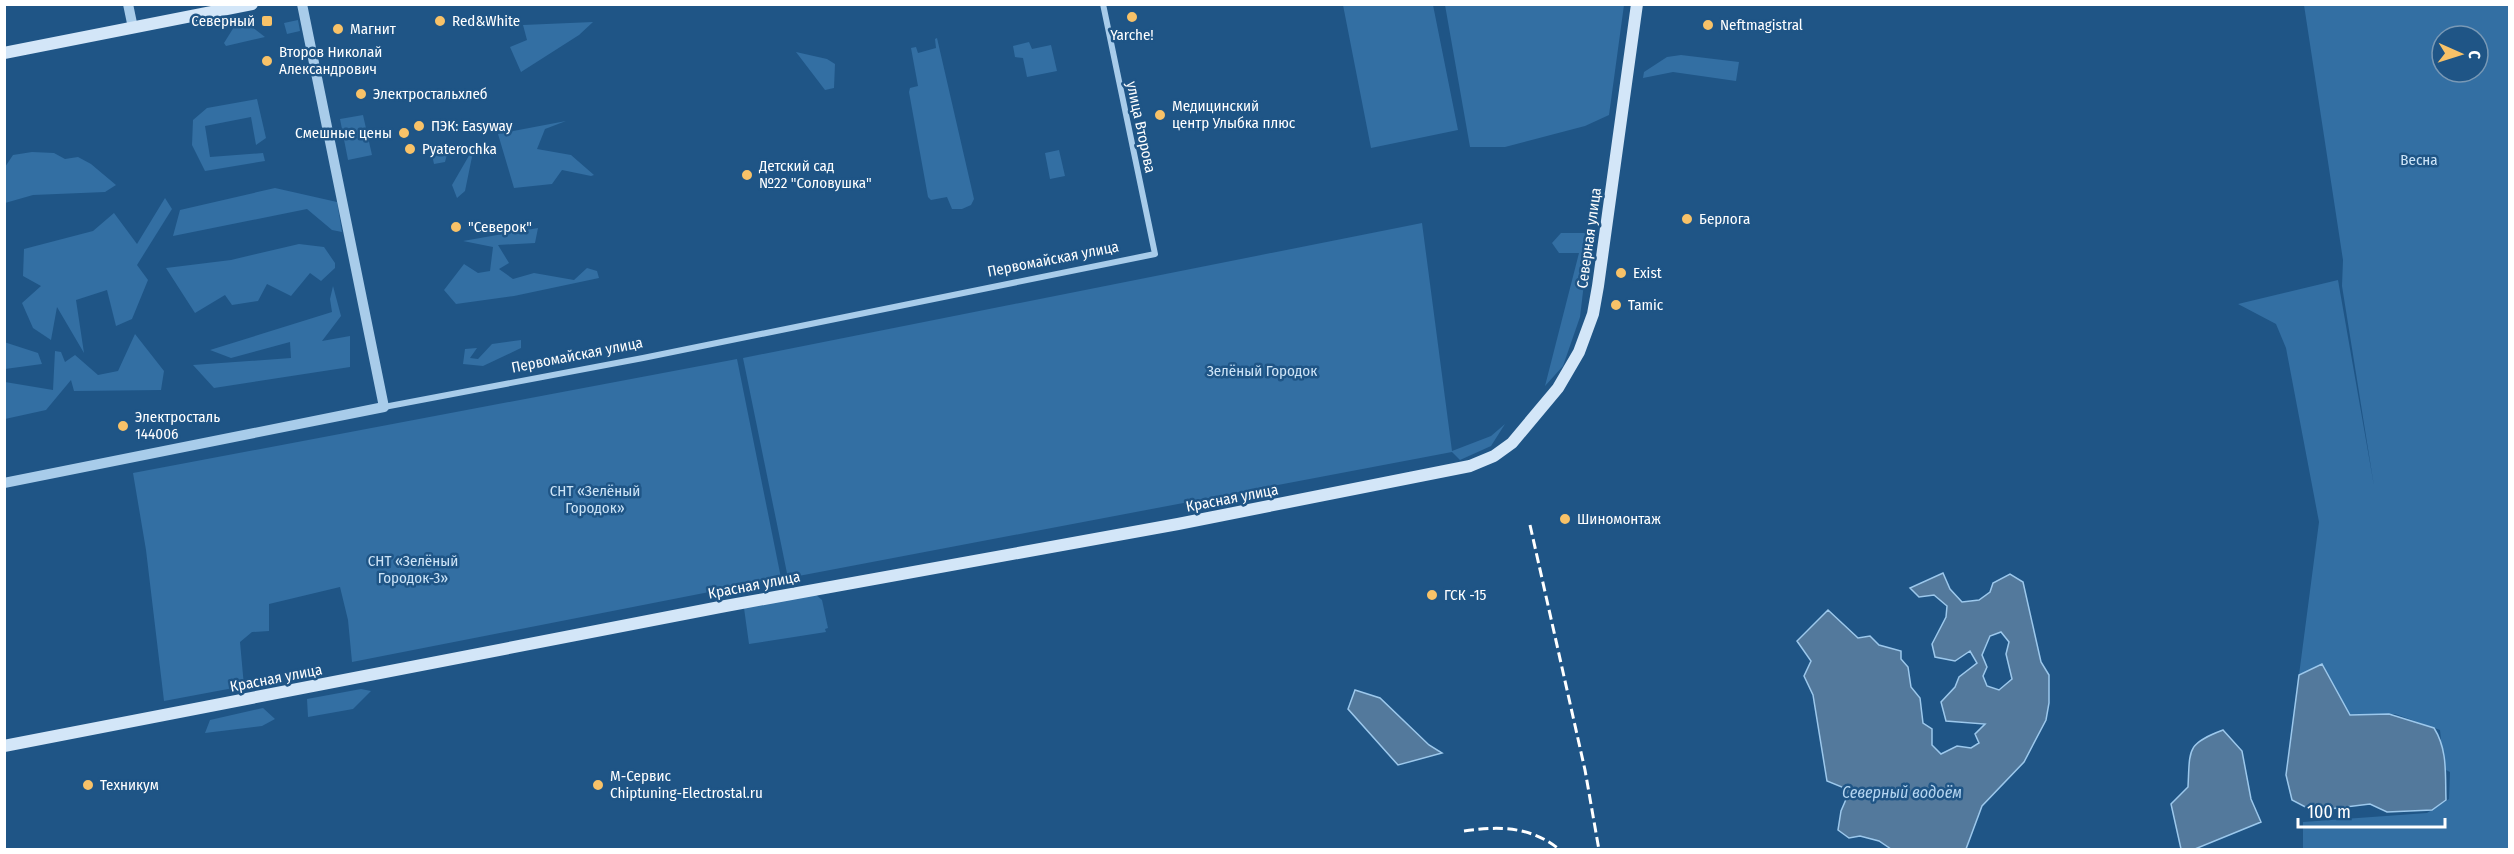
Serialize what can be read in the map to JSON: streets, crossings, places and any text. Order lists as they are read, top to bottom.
{
  "streets": {
    "main road": ["Северная улица", "Красная улица"],
    "street": ["улица Второва", "Первомайская улица"]
  },
  "crossings": [
    ["улица Второва", "Первомайская улица"],
    ["Северная улица", "Красная улица"]
  ],
  "water": ["Северный водоём"],
  "parks": [
    "Весна",
    "Зелёный Городок",
    "СНТ «Зелёный Городок»",
    "СНТ «Зелёный Городок-3»"
  ],
  "places": {
    "other": [
      "Yarche!",
      "Red&White",
      "Neftmagistral",
      "Магнит",
      "Второв Николай Александрович",
      "Электростальхлеб",
      "Медицинский центр Улыбка плюс",
      "ПЭК: Easyway",
      "Смешные цены",
      "Pyaterochka",
      "Детский сад №22 \"Соловушка\"",
      "Берлога",
      "\"Северок\"",
      "Exist",
      "Tamic",
      "Электросталь 144006",
      "Шиномонтаж",
      "ГСК -15",
      "Техникум",
      "M-Сервис Chiptuning-Electrostal.ru"
    ],
    "transit": ["Северный"]
  },
  "scale_bar": "100 m",
  "north": "right"
}
